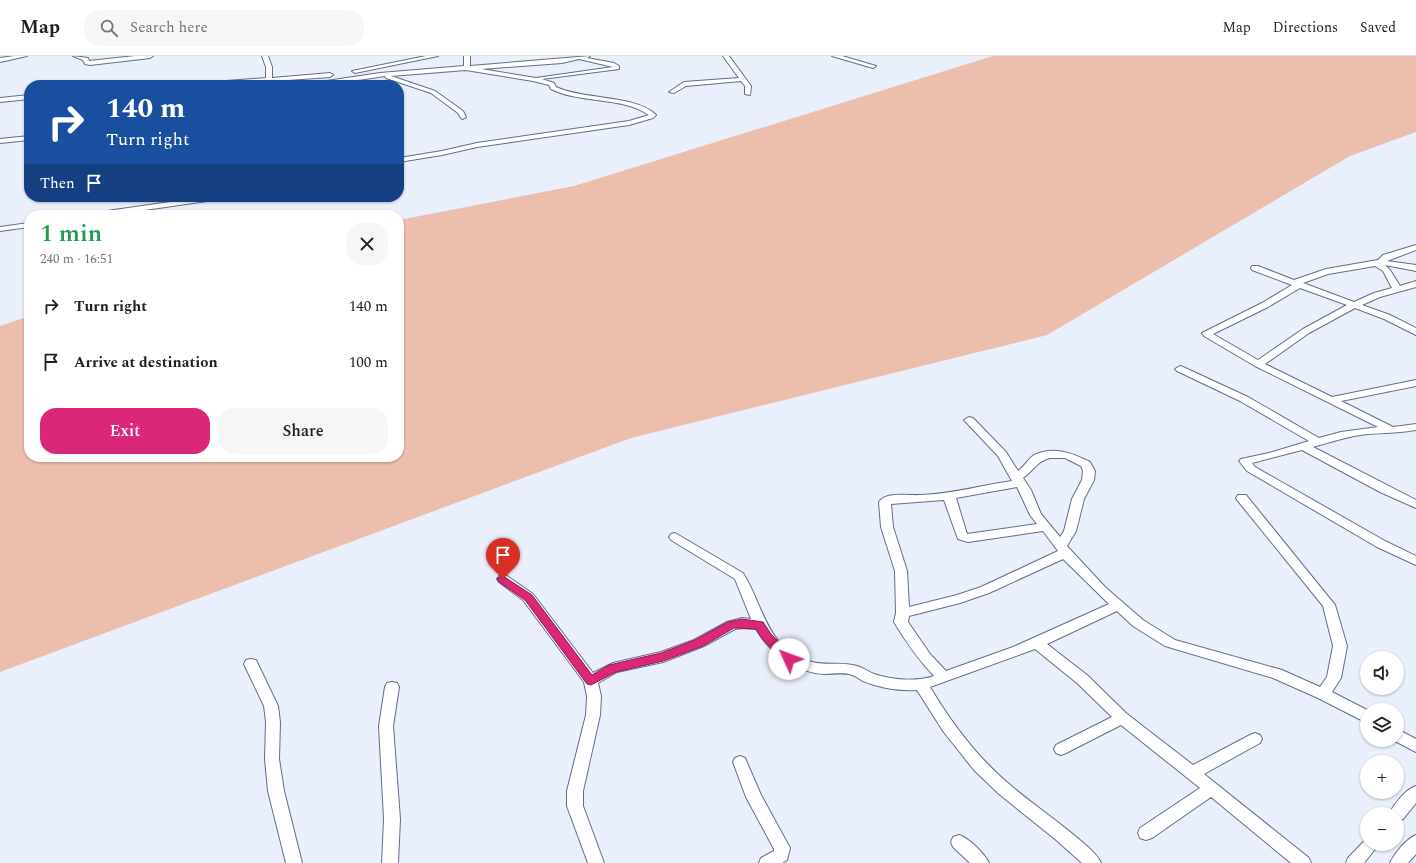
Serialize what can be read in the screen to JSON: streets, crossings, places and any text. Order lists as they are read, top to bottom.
{
  "page": {
    "header": "Map",
    "search": "Search here",
    "nav": ["Map", "Directions", "Saved"],
    "turn": ["140 m", "Turn right"],
    "then": "Then",
    "heading": ["1 min", "240 m · 16:51"],
    "list": [
      {
        "name": "Turn right",
        "value": "140 m"
      },
      {
        "name": "Arrive at destination",
        "value": "100 m"
      }
    ],
    "buttons": ["Exit", "Share"],
    "map_buttons": ["+", "−"]
  }
}
